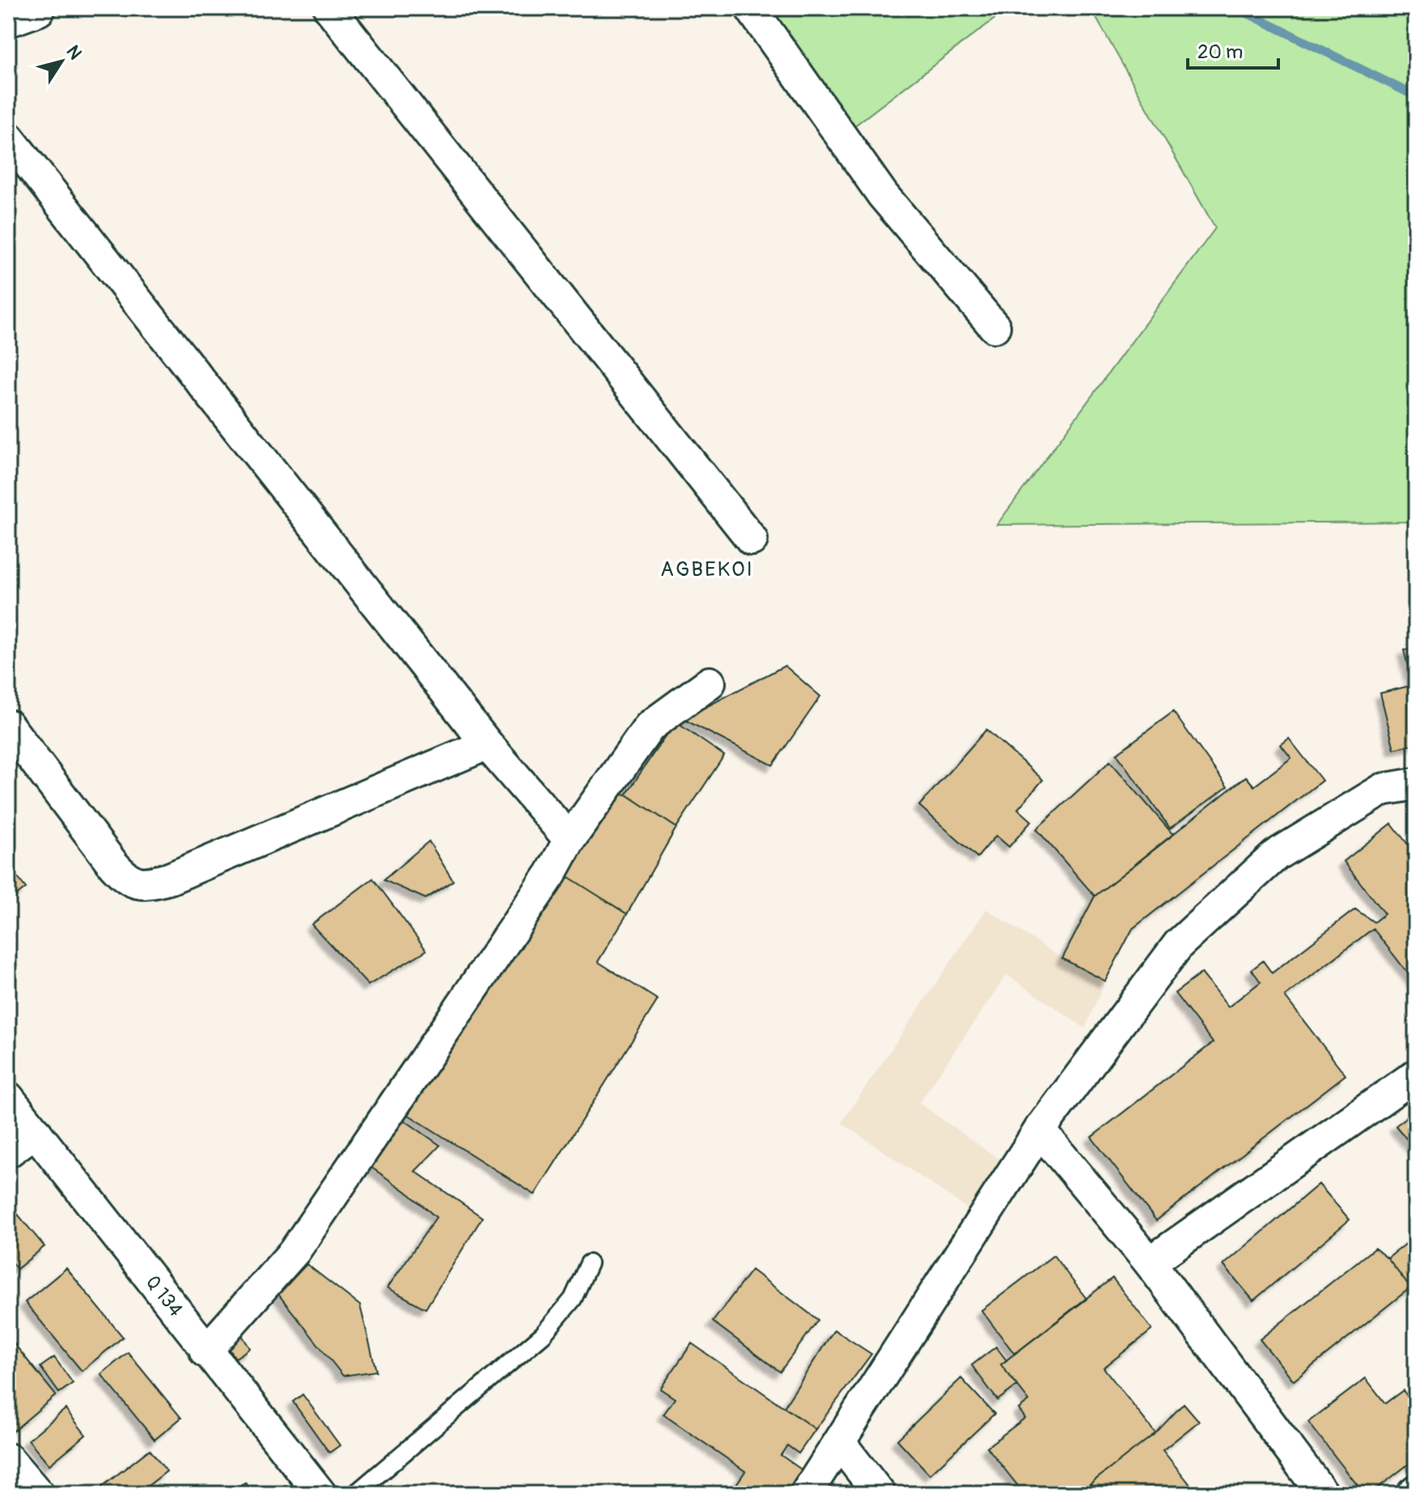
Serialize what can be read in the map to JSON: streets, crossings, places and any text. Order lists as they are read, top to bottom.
{
  "streets": {
    "street": ["Q 134"]
  },
  "districts": ["AGBEKOI"],
  "scale_bar": "20 m",
  "north": "top right"
}
